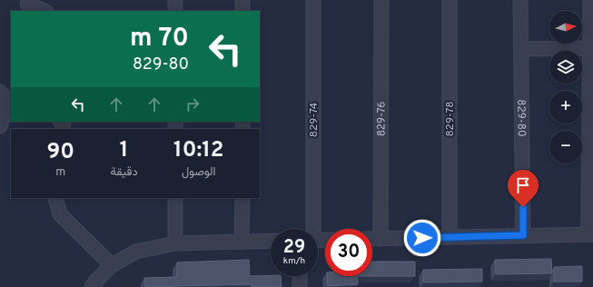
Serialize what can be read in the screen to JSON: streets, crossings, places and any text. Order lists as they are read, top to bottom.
{
  "streets": {
    "street": [
      "829-80",
      "829-76",
      "829-78",
      "829-74"
    ]
  },
  "north": "right",
  "page": {
    "map_buttons": ["+", "−"],
    "turn": ["70 m", "829-80"],
    "eta": [
      "10:12",
      "الوصول",
      "1",
      "دقيقة",
      "90",
      "m"
    ],
    "speed": "29 km/h",
    "limit": "30"
  }
}
